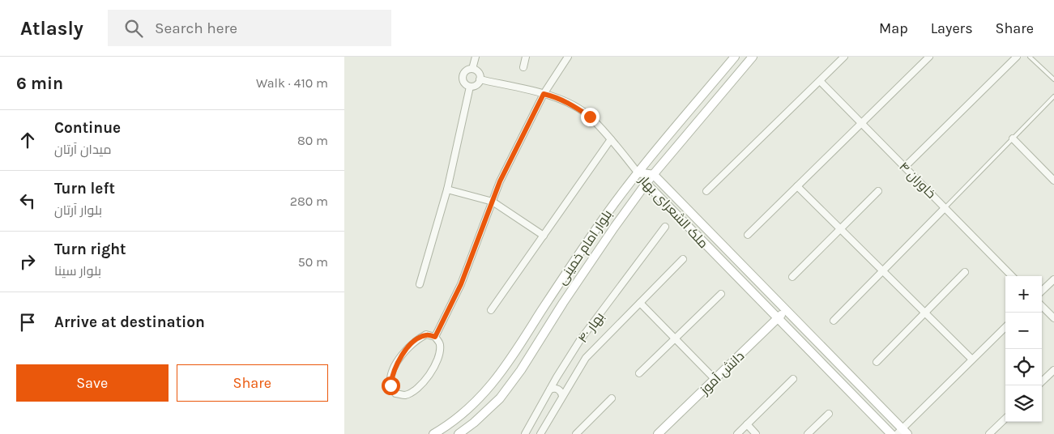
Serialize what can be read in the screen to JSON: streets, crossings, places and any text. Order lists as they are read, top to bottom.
{
  "streets": {
    "street": [
      "خاوران ۴",
      "ملک الشعرای بهار",
      "بلوار امام خمینی",
      "بهار ۴۰",
      "دانش آموز"
    ]
  },
  "crossings": [
    ["ملک الشعرای بهار", "بلوار امام خمینی"],
    ["ملک الشعرای بهار", "دانش آموز"]
  ],
  "page": {
    "header": "Atlasly",
    "search": "Search here",
    "nav": ["Map", "Layers", "Share"],
    "heading": ["6 min", "Walk · 410 m"],
    "list": [
      ["Continue", "میدان آرتان", "80 m"],
      ["Turn left", "بلوار آرتان", "280 m"],
      ["Turn right", "بلوار سینا", "50 m"],
      "Arrive at destination"
    ],
    "map_buttons": ["+", "−"],
    "buttons": ["Save", "Share"]
  }
}
